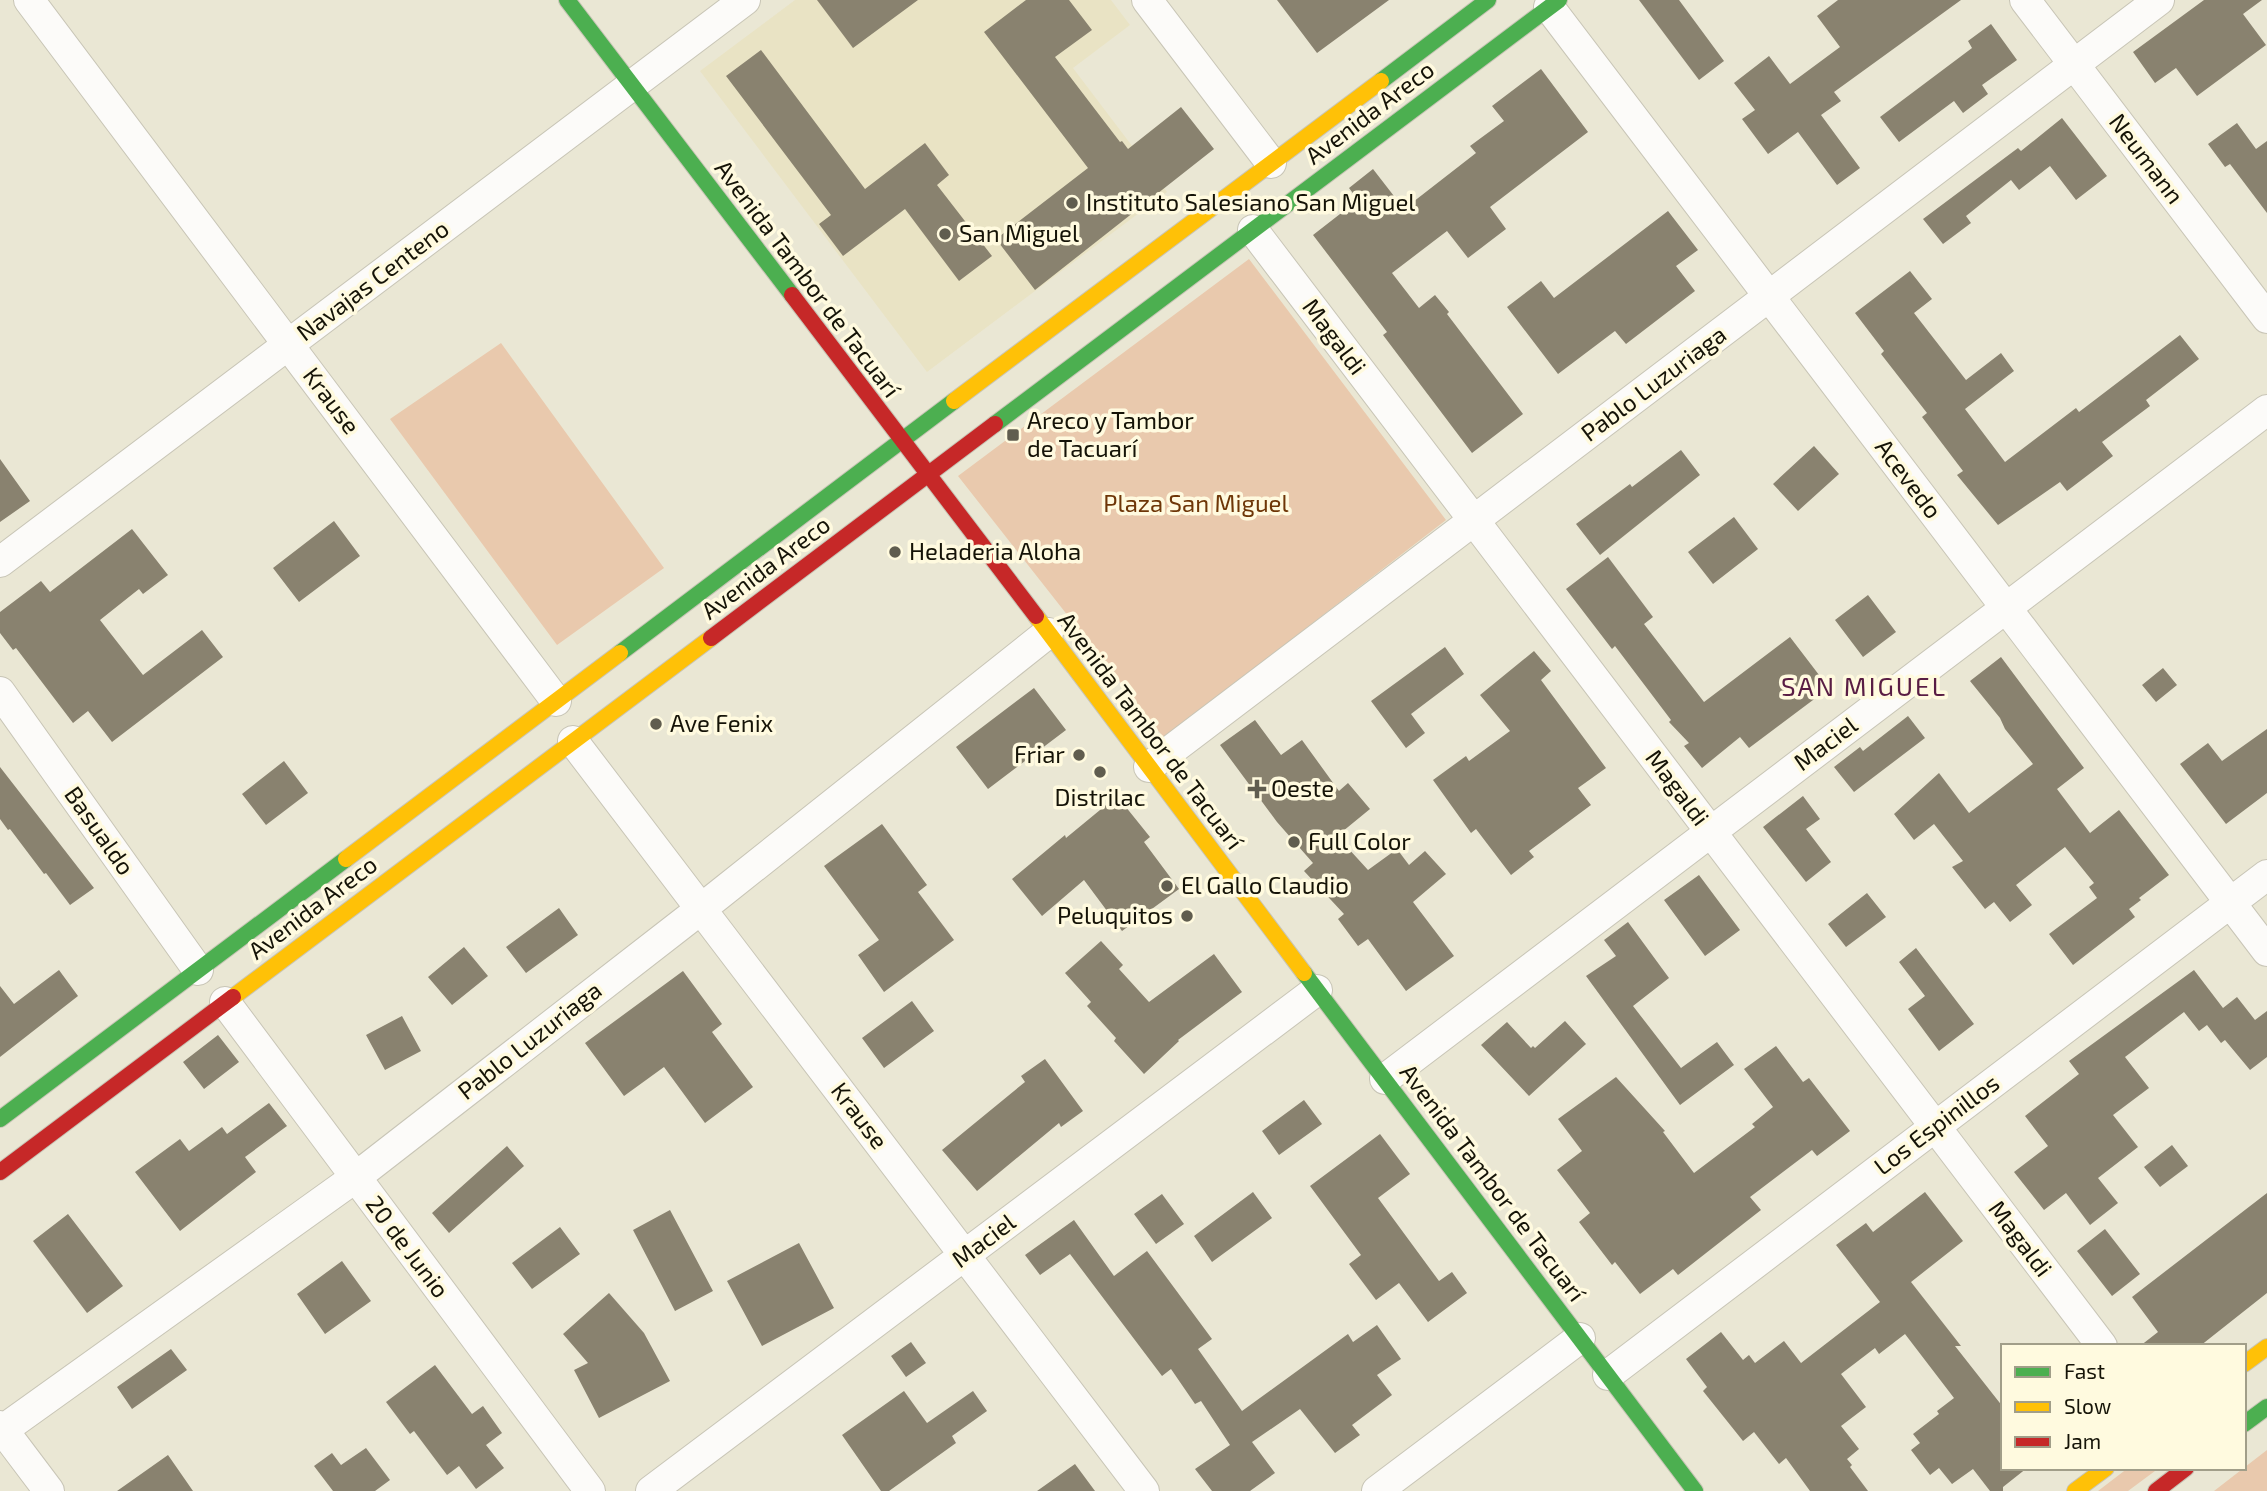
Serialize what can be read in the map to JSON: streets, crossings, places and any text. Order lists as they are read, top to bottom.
{
  "streets": {
    "main road": ["Avenida Areco", "Avenida Tambor de Tacuarí"],
    "street": [
      "Neumann",
      "Navajas Centeno",
      "Magaldi",
      "Pablo Luzuriaga",
      "Krause",
      "Acevedo",
      "Maciel",
      "Basualdo",
      "Los Espinillos",
      "20 de Junio"
    ]
  },
  "crossings": [
    ["Avenida Areco", "Avenida Tambor de Tacuarí"],
    ["Avenida Areco", "Magaldi"],
    ["Avenida Areco", "Krause"],
    ["Avenida Areco", "Acevedo"],
    ["Avenida Areco", "Basualdo"],
    ["Avenida Areco", "20 de Junio"],
    ["Neumann", "Pablo Luzuriaga"],
    ["Avenida Tambor de Tacuarí", "Navajas Centeno"],
    ["Avenida Tambor de Tacuarí", "Pablo Luzuriaga"],
    ["Avenida Tambor de Tacuarí", "Maciel"],
    ["Avenida Tambor de Tacuarí", "Los Espinillos"],
    ["Navajas Centeno", "Krause"],
    ["Magaldi", "Pablo Luzuriaga"],
    ["Magaldi", "Maciel"],
    ["Magaldi", "Los Espinillos"],
    ["Pablo Luzuriaga", "Krause"],
    ["Pablo Luzuriaga", "Acevedo"],
    ["Pablo Luzuriaga", "20 de Junio"],
    ["Krause", "Maciel"],
    ["Acevedo", "Maciel"],
    ["Acevedo", "Los Espinillos"]
  ],
  "districts": ["SAN MIGUEL"],
  "parks": ["Plaza San Miguel"],
  "places": {
    "other": [
      "Instituto Salesiano San Miguel",
      "San Miguel",
      "Heladeria Aloha",
      "Ave Fenix",
      "Friar",
      "Distrilac",
      "Full Color",
      "El Gallo Claudio",
      "Peluquitos"
    ],
    "transit": ["Areco y Tambor de Tacuarí"],
    "health": ["Oeste"]
  },
  "legend": ["Fast", "Slow", "Jam"]
}
